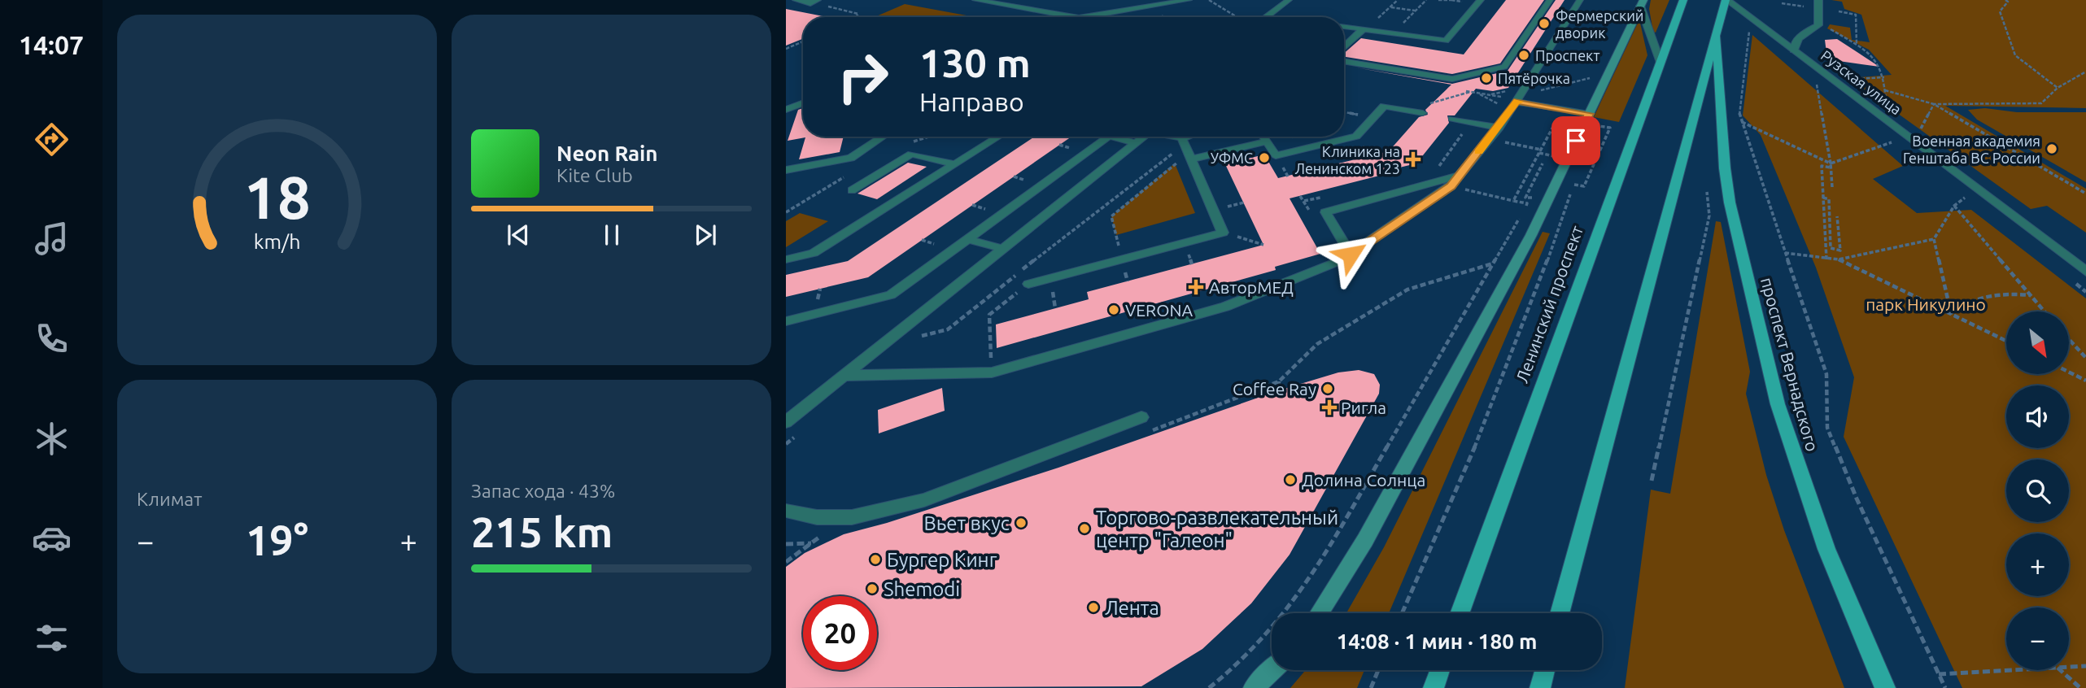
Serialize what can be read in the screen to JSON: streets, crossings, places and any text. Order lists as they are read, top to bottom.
{
  "streets": {
    "main road": ["Ленинский проспект", "проспект Вернадского"],
    "street": ["Рузская улица"]
  },
  "parks": ["парк Никулино"],
  "places": {
    "other": [
      "Фермерский дворик",
      "Проспект",
      "Пятёрочка",
      "Военная академия Генштаба ВС России",
      "УФМС",
      "VERONA",
      "Coffee Ray",
      "Долина Солнца",
      "Вьет вкус",
      "Торгово-развлекательный центр \"Галеон\"",
      "Бургер Кинг",
      "Shemodi",
      "Лента"
    ],
    "health": ["Клиника на Ленинском 123", "АвторМЕД", "Ригла"]
  },
  "north": "bottom right",
  "page": {
    "tabs": "14:07",
    "turn": ["130 m", "Направо"],
    "song": ["Neon Rain", "Kite Club"],
    "map_buttons": ["+", "−"],
    "tile": [
      "Климат",
      ["Запас хода · 43%", "215 km"]
    ],
    "heat": ["−", "19°", "+"],
    "limit": "20",
    "trip": "14:08 · 1 мин · 180 m",
    "gauge": ["18", "km/h"]
  }
}
